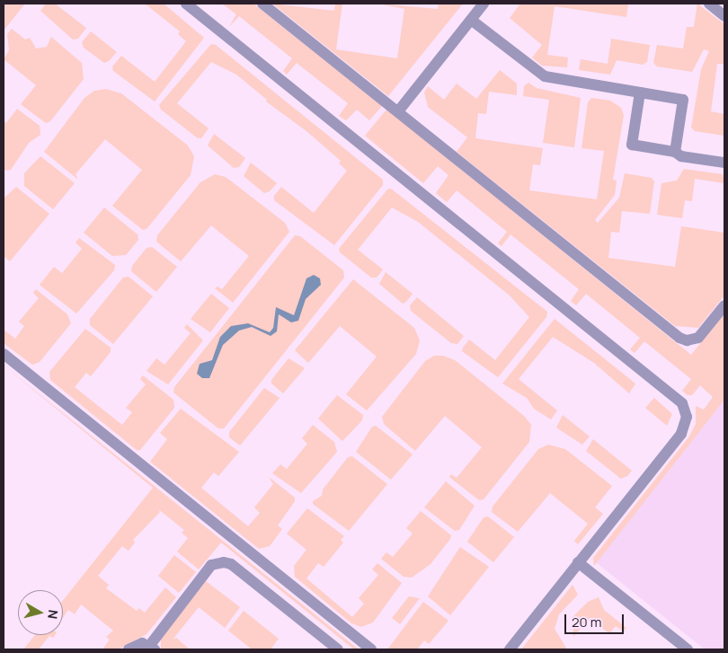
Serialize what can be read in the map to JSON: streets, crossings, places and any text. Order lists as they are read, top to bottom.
{
  "scale_bar": "20 m",
  "north": "right"
}
